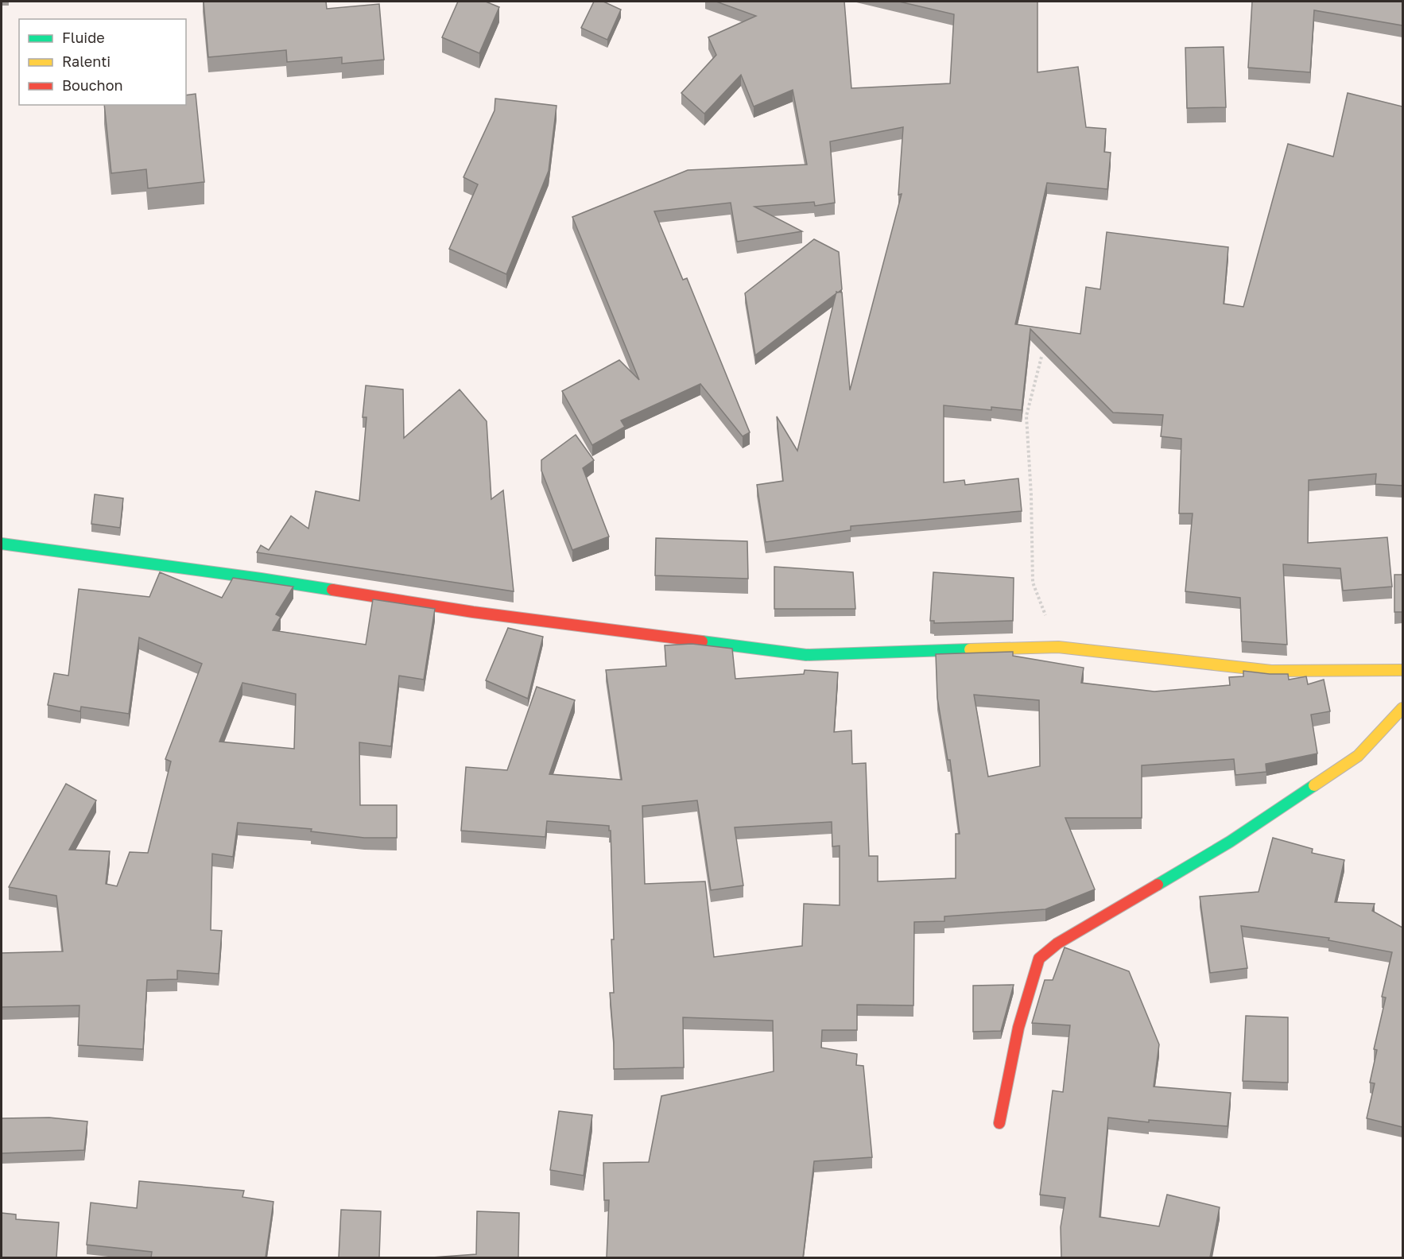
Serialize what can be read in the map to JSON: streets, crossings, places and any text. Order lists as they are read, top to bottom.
{
  "legend": ["Fluide", "Ralenti", "Bouchon"]
}
